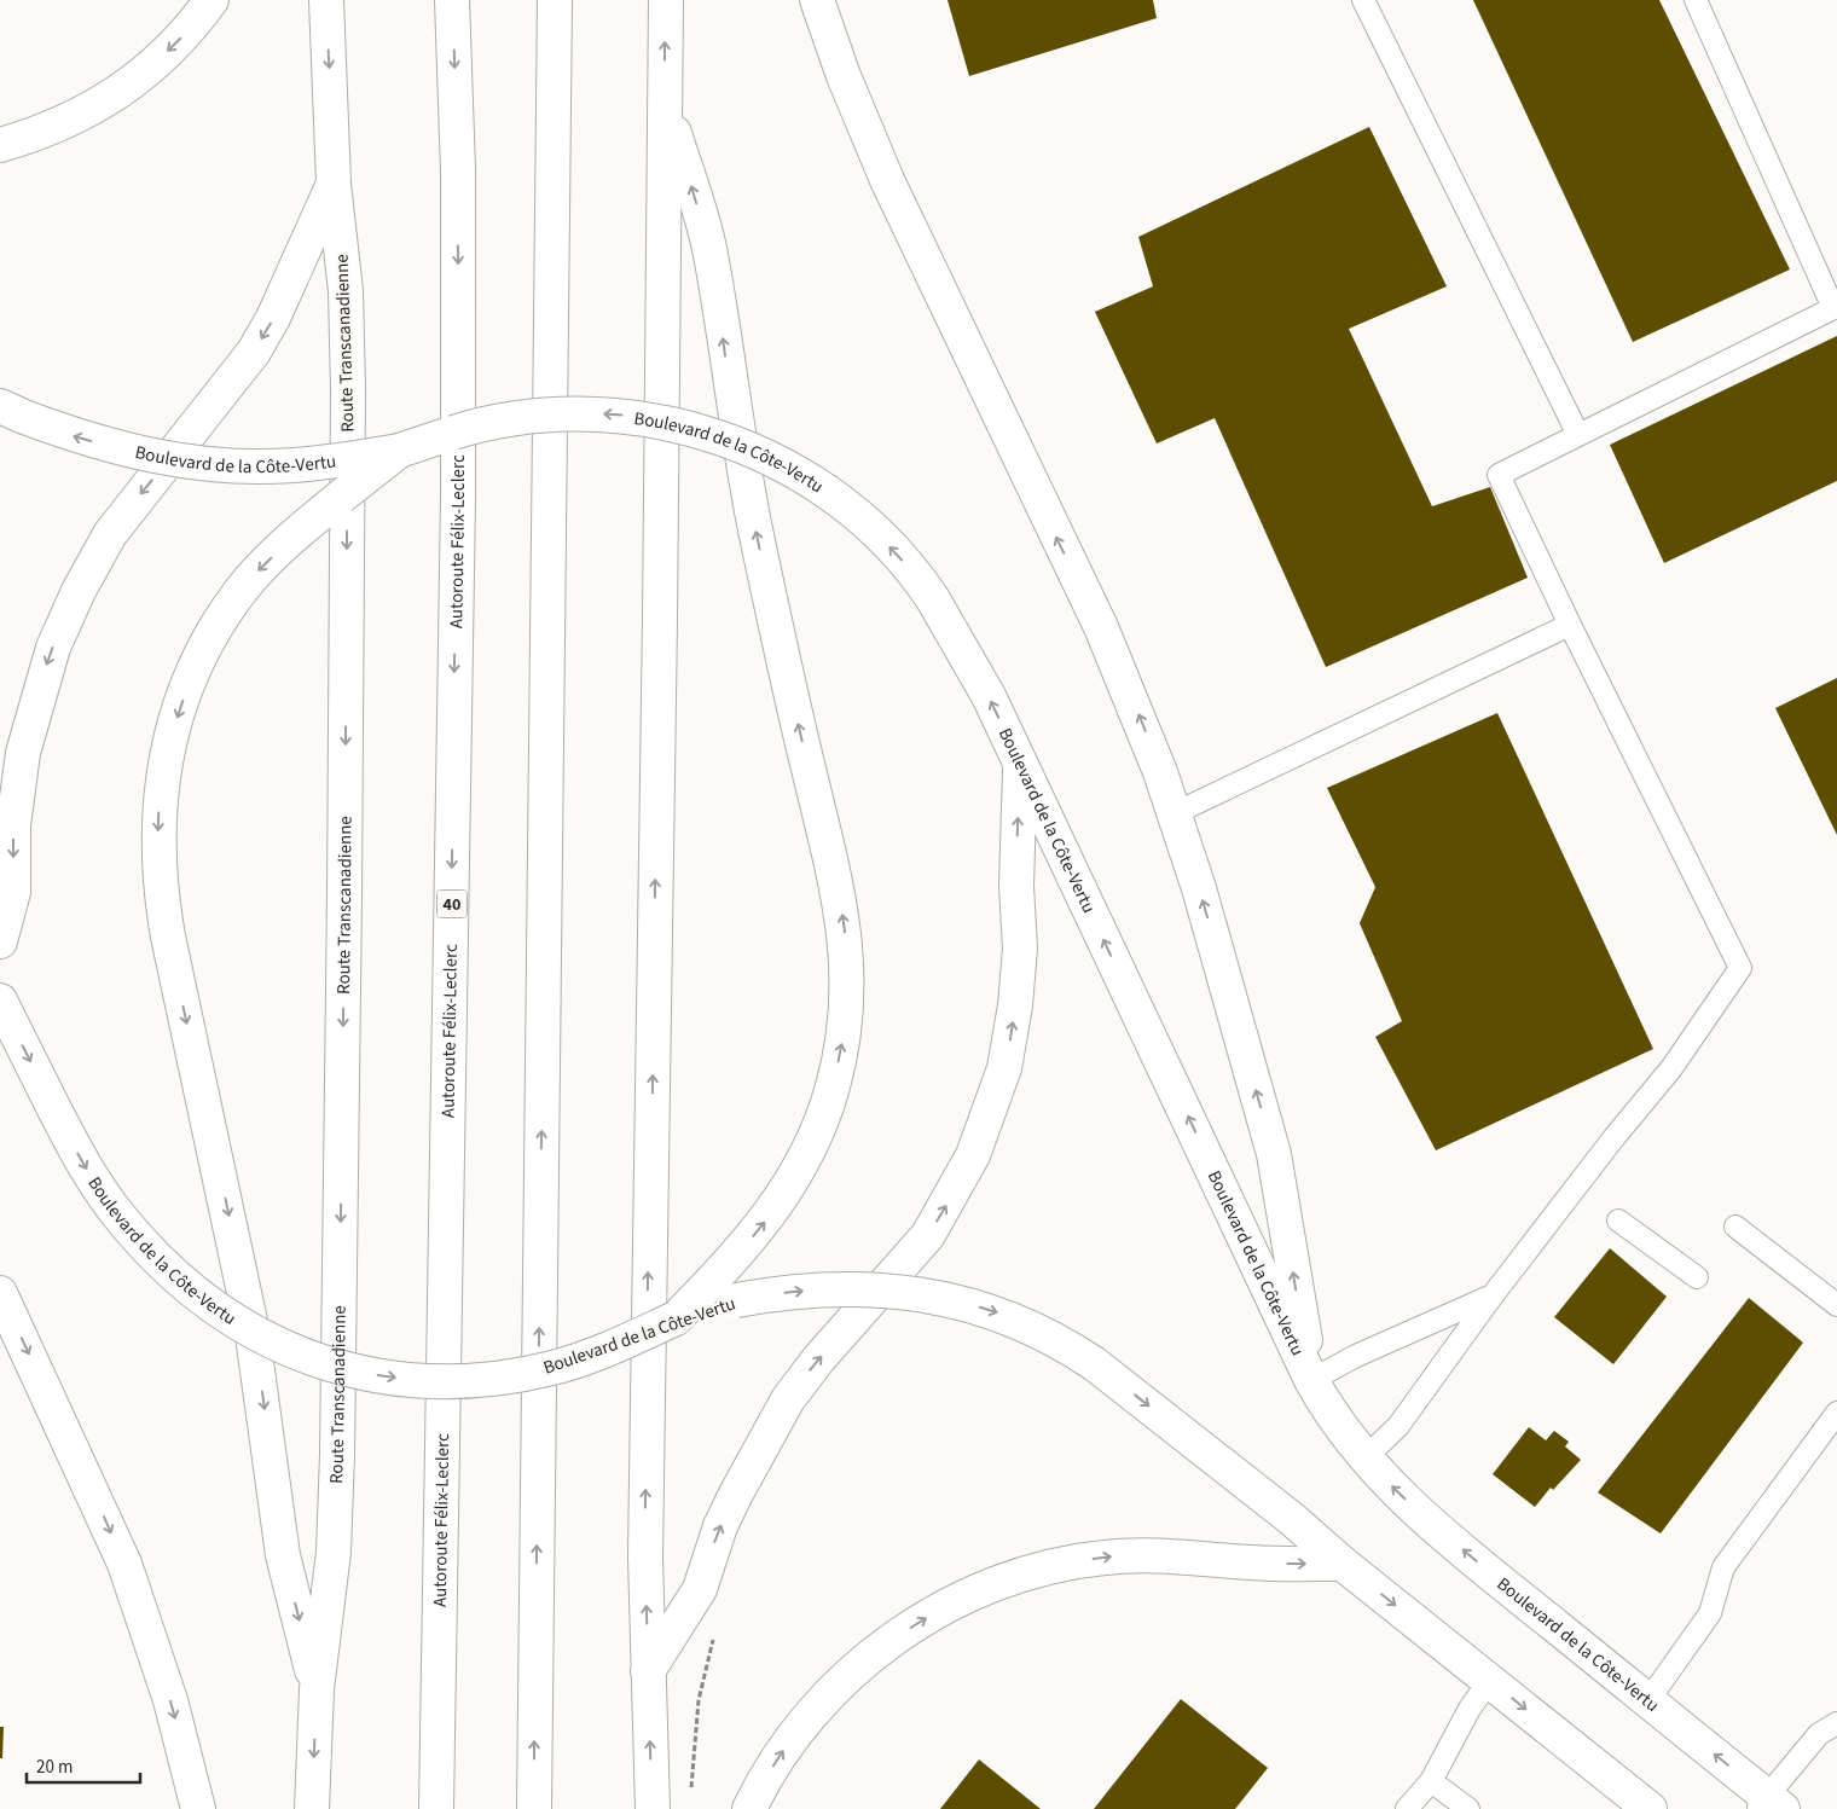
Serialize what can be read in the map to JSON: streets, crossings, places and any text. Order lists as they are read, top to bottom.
{
  "streets": {
    "main road": [
      "Route Transcanadienne",
      "Boulevard de la Côte-Vertu",
      "Autoroute Félix-Leclerc",
      "40"
    ]
  },
  "scale_bar": "20 m"
}
